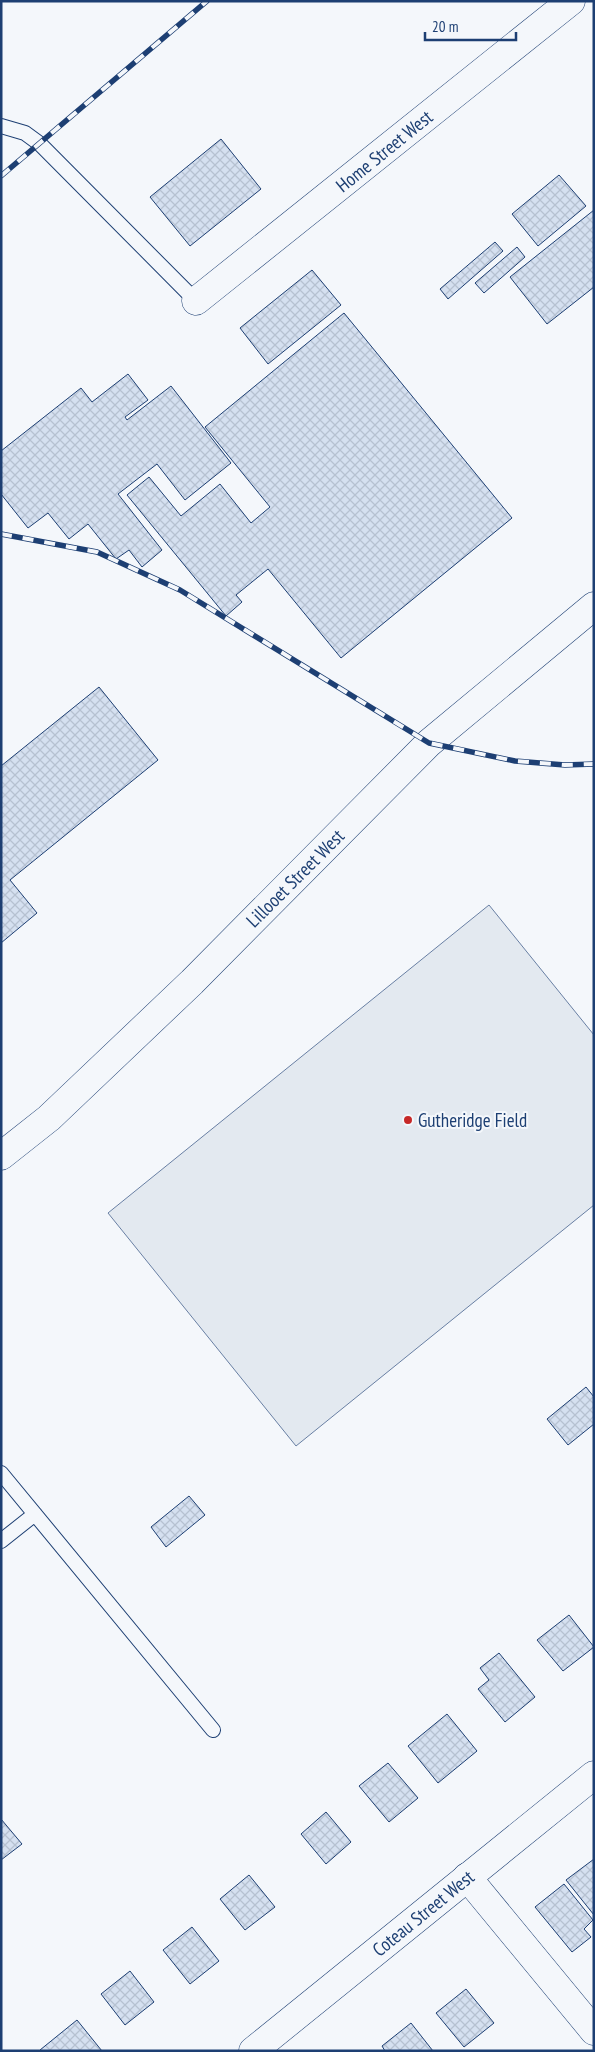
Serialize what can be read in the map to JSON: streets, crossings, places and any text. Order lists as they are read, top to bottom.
{
  "streets": {
    "street": ["Home Street West", "Lillooet Street West", "Coteau Street West"]
  },
  "places": ["Gutheridge Field"],
  "scale_bar": "20 m"
}
